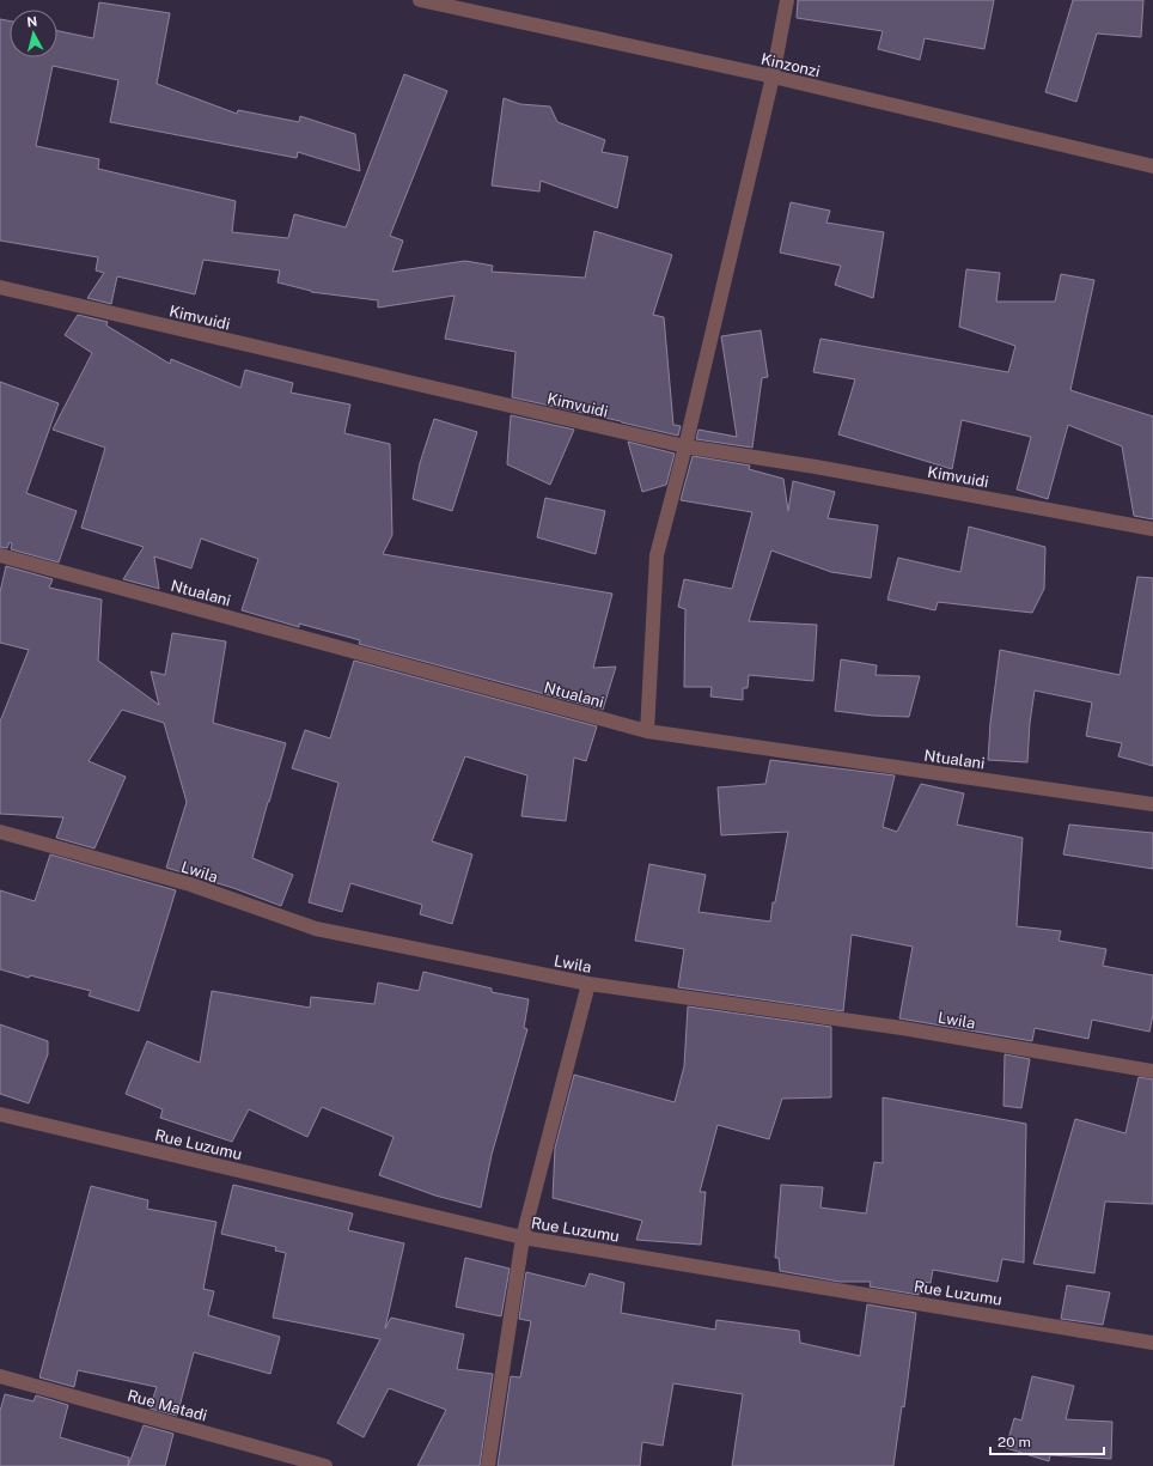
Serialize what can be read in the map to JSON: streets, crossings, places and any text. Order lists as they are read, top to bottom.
{
  "streets": {
    "street": [
      "Kinzonzi",
      "Kimvuidi",
      "Ntualani",
      "Lwila",
      "Rue Luzumu",
      "Rue Matadi"
    ]
  },
  "scale_bar": "20 m",
  "north": "top"
}
